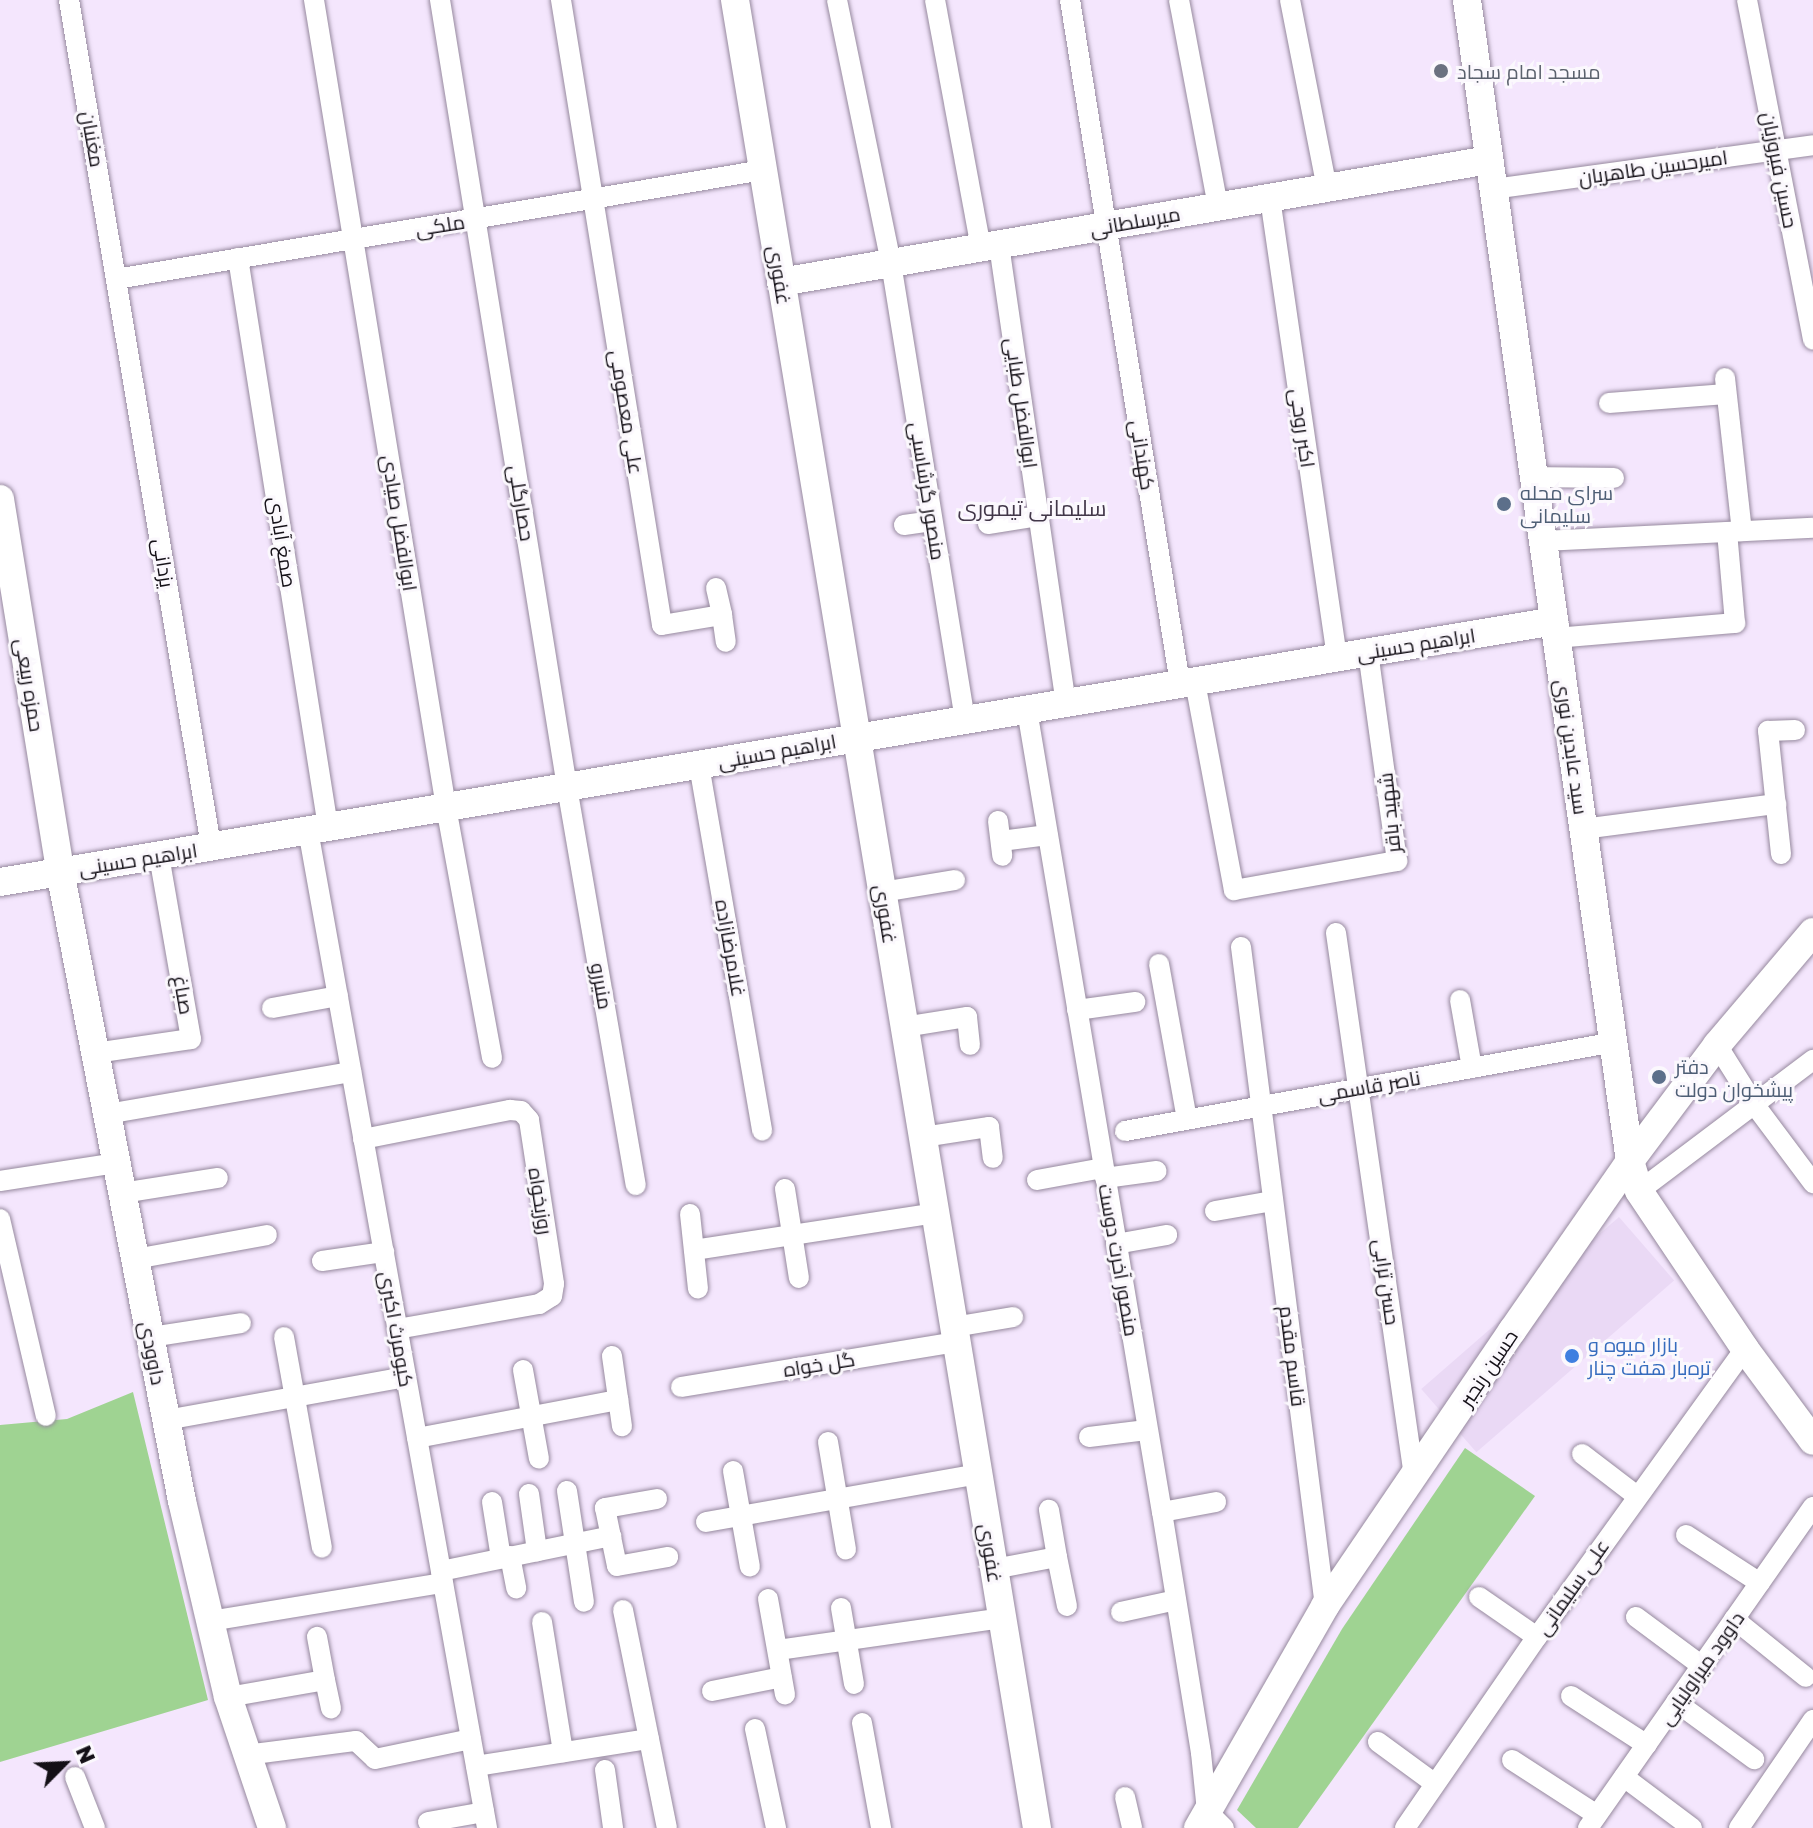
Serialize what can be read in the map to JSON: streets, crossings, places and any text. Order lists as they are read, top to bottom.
{
  "streets": {
    "street": [
      "مغنیان",
      "امیرحسین طاهریان",
      "حسین فیروزیان",
      "میرسلطانی",
      "ملکی",
      "غفوری",
      "ابوالفضل طبایی",
      "علی معصومی",
      "اکبر روحی",
      "کهندانی",
      "منصور گرشاسبی",
      "حصارگلی",
      "ابوالفضل صیادی",
      "صمغ آبادی",
      "یزدانی",
      "ابراهیم حسینی",
      "حمزه ربیعی",
      "سید عابدین نوری",
      "شهید باقر",
      "غلامرضازاده",
      "منیررو",
      "صباغ",
      "ناصر قاسمی",
      "روزیخواه",
      "منصور آخرت دوست",
      "حسن ترابی",
      "کیومرث اکبری",
      "داوودی",
      "قاسم مقدم",
      "گل خواه",
      "حسین رنجبر",
      "علی سلیمانی",
      "داوود میراولیایی"
    ]
  },
  "crossings": [
    ["مغنیان", "ملکی"],
    ["مغنیان", "یزدانی"],
    ["امیرحسین طاهریان", "حسین فیروزیان"],
    ["امیرحسین طاهریان", "سید عابدین نوری"],
    ["میرسلطانی", "غفوری"],
    ["میرسلطانی", "ابوالفضل طبایی"],
    ["میرسلطانی", "اکبر روحی"],
    ["میرسلطانی", "کهندانی"],
    ["میرسلطانی", "منصور گرشاسبی"],
    ["میرسلطانی", "سید عابدین نوری"],
    ["ملکی", "غفوری"],
    ["ملکی", "علی معصومی"],
    ["ملکی", "حصارگلی"],
    ["ملکی", "ابوالفضل صیادی"],
    ["ملکی", "صمغ آبادی"],
    ["ملکی", "یزدانی"],
    ["غفوری", "ابراهیم حسینی"],
    ["غفوری", "گل خواه"],
    ["ابوالفضل طبایی", "ابراهیم حسینی"],
    ["اکبر روحی", "ابراهیم حسینی"],
    ["کهندانی", "ابراهیم حسینی"],
    ["کهندانی", "شهید باقر"],
    ["منصور گرشاسبی", "ابراهیم حسینی"],
    ["حصارگلی", "ابراهیم حسینی"],
    ["حصارگلی", "منیررو"],
    ["ابوالفضل صیادی", "ابراهیم حسینی"],
    ["صمغ آبادی", "ابراهیم حسینی"],
    ["صمغ آبادی", "کیومرث اکبری"],
    ["یزدانی", "ابراهیم حسینی"],
    ["ابراهیم حسینی", "حمزه ربیعی"],
    ["ابراهیم حسینی", "سید عابدین نوری"],
    ["ابراهیم حسینی", "شهید باقر"],
    ["ابراهیم حسینی", "غلامرضازاده"],
    ["ابراهیم حسینی", "منیررو"],
    ["ابراهیم حسینی", "صباغ"],
    ["ابراهیم حسینی", "منصور آخرت دوست"],
    ["ابراهیم حسینی", "کیومرث اکبری"],
    ["ابراهیم حسینی", "داوودی"],
    ["حمزه ربیعی", "داوودی"],
    ["سید عابدین نوری", "ناصر قاسمی"],
    ["سید عابدین نوری", "حسین رنجبر"],
    ["سید عابدین نوری", "علی سلیمانی"],
    ["صباغ", "داوودی"],
    ["ناصر قاسمی", "حسن ترابی"],
    ["ناصر قاسمی", "قاسم مقدم"],
    ["روزیخواه", "کیومرث اکبری"],
    ["منصور آخرت دوست", "حسین رنجبر"],
    ["حسن ترابی", "حسین رنجبر"],
    ["قاسم مقدم", "حسین رنجبر"]
  ],
  "districts": ["سلیمانی تیموری"],
  "places": [
    "مسجد امام سجاد",
    "سرای محله سلیمانی",
    "دفتر پیشخوان دولت",
    "بازار میوه و تره‌بار هفت چنار"
  ],
  "north": "top right"
}
